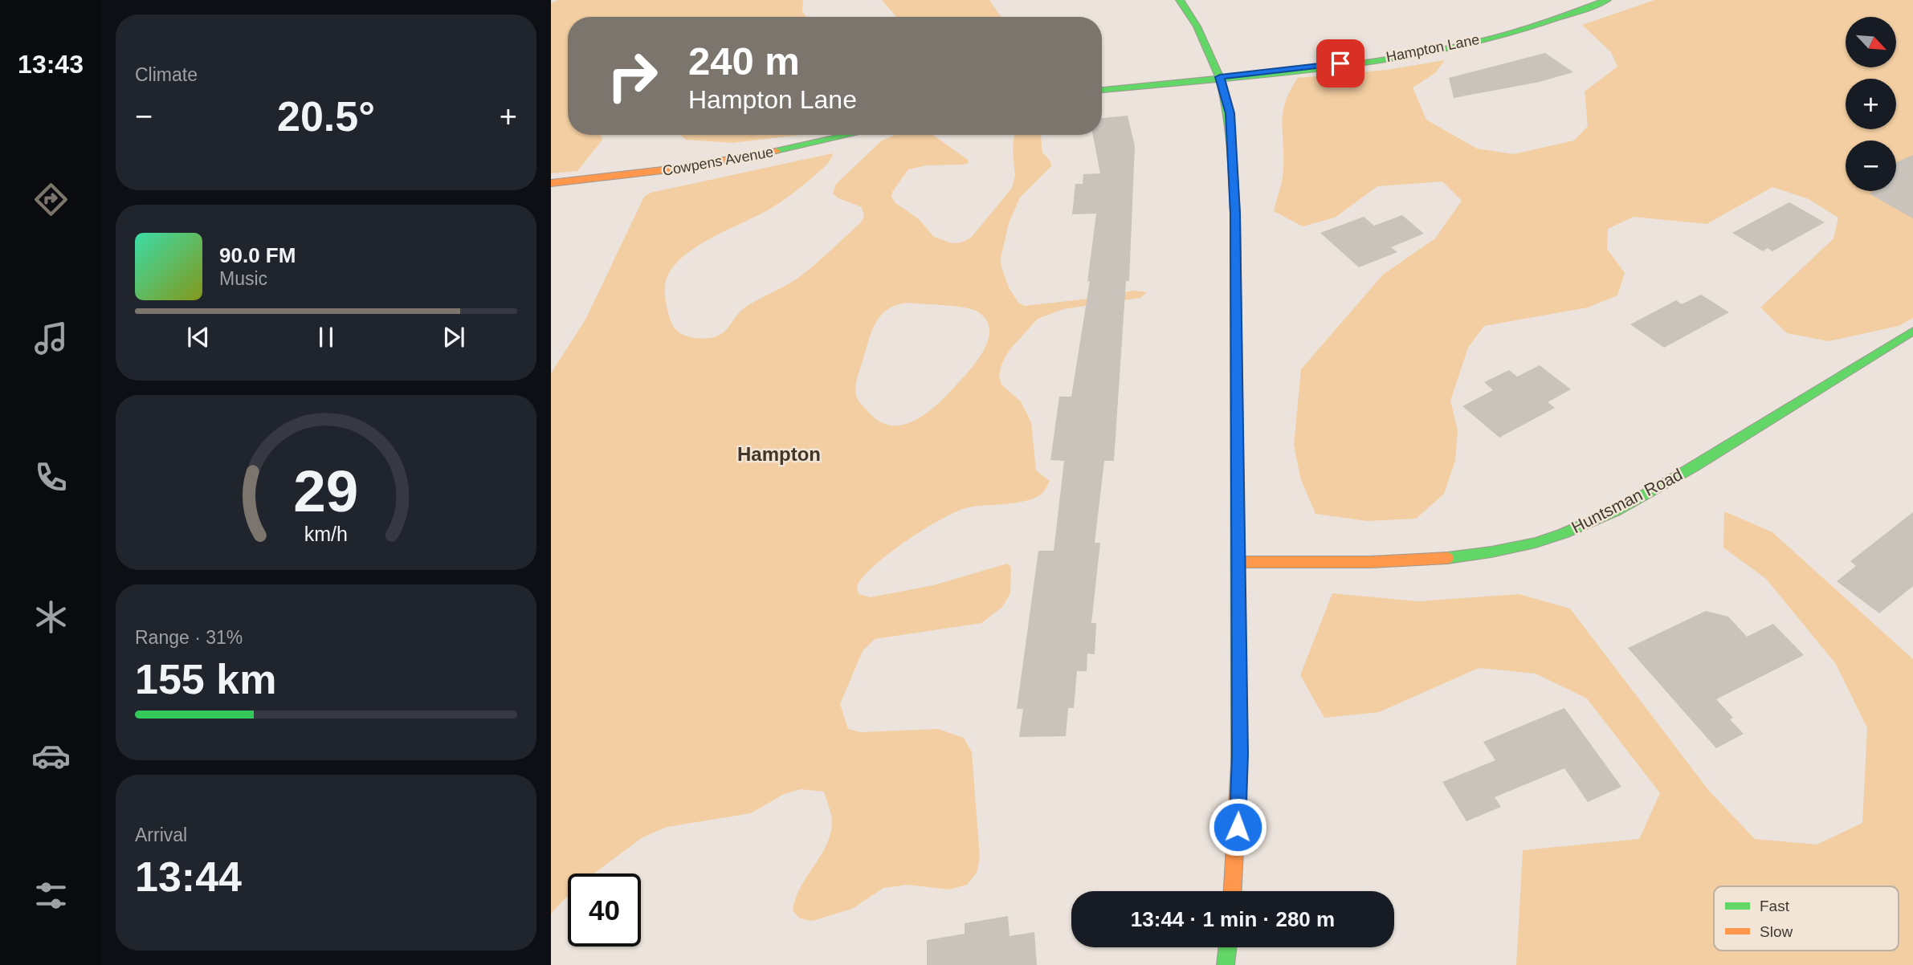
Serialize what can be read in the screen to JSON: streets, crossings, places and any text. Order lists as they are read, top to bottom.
{
  "streets": {
    "street": ["Hampton Lane", "Cowpens Avenue", "Huntsman Road"]
  },
  "districts": ["Hampton"],
  "legend": ["Fast", "Slow"],
  "north": "bottom right",
  "page": {
    "tabs": "13:43",
    "tile": [
      "Climate",
      ["Range · 31%", "155 km"],
      ["Arrival", "13:44"]
    ],
    "map_buttons": ["+", "−"],
    "turn": ["240 m", "Hampton Lane"],
    "heat": ["−", "20.5°", "+"],
    "song": ["90.0 FM", "Music"],
    "limit": "40",
    "trip": "13:44 · 1 min · 280 m",
    "gauge": ["29", "km/h"]
  }
}
